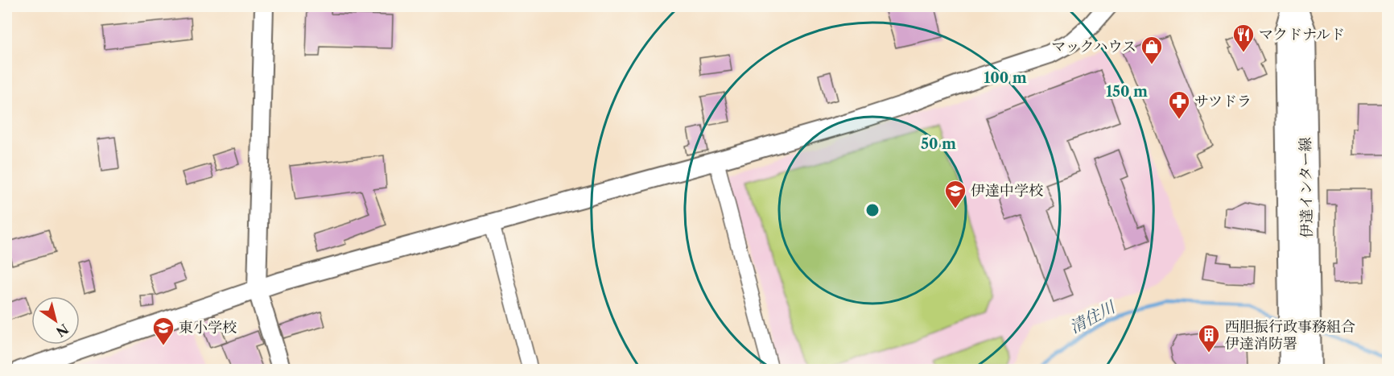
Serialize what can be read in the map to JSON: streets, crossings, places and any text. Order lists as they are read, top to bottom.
{
  "streets": {
    "main road": ["伊達インター線"]
  },
  "water": ["清住川"],
  "places": {
    "restaurant": ["マクドナルド"],
    "shop": ["マックハウス"],
    "pharmacy": ["サツドラ"],
    "school or university": ["伊達中学校", "東小学校"],
    "building": ["西胆振行政事務組合 伊達消防署"]
  },
  "north": "bottom right",
  "rings": ["100 m", "150 m", "50 m"]
}
